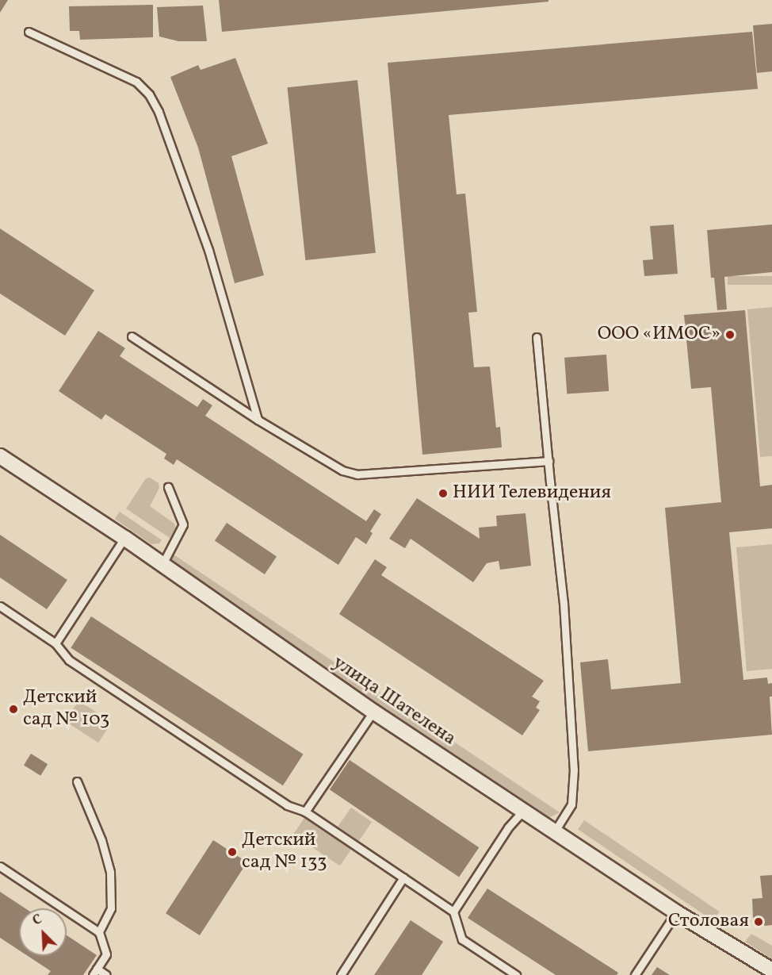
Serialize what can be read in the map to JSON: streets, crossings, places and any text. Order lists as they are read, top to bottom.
{
  "streets": {
    "street": ["улица Шателена"]
  },
  "places": [
    "ООО «ИМОС»",
    "НИИ Телевидения",
    "Детский сад № 103",
    "Детский сад № 133",
    "Столовая"
  ],
  "north": "top left"
}
